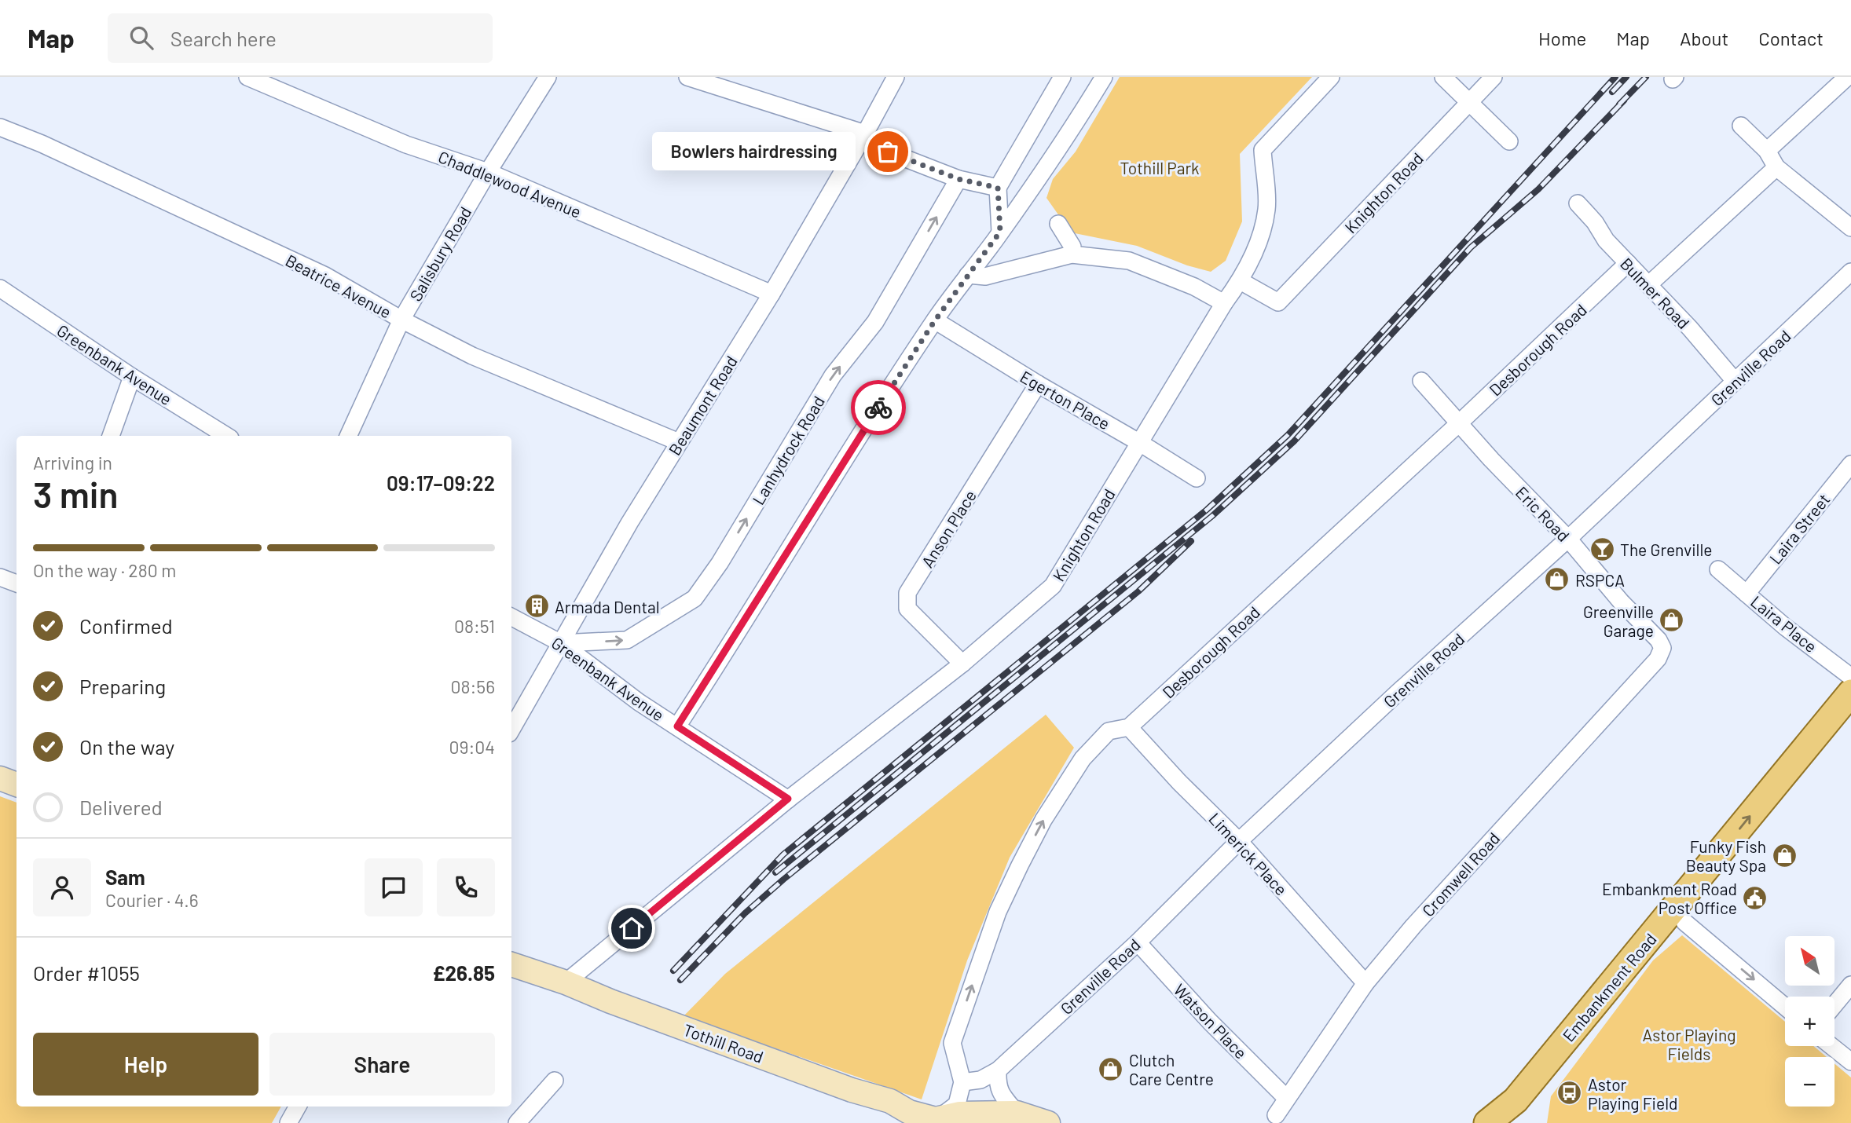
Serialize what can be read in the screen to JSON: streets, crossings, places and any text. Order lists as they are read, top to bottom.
{
  "streets": {
    "main road": ["Embankment Road", "Tothill Road"],
    "street": [
      "Chaddlewood Avenue",
      "Knighton Road",
      "Salisbury Road",
      "Beatrice Avenue",
      "Bulmer Road",
      "Desborough Road",
      "Greenbank Avenue",
      "Grenville Road",
      "Egerton Place",
      "Beaumont Road",
      "Lanhydrock Road",
      "Eric Road",
      "Anson Place",
      "Laira Street",
      "Laira Place",
      "Limerick Place",
      "Cromwell Road",
      "Watson Place"
    ]
  },
  "crossings": [
    ["Chaddlewood Avenue", "Salisbury Road"],
    ["Chaddlewood Avenue", "Beaumont Road"],
    ["Knighton Road", "Greenbank Avenue"],
    ["Knighton Road", "Egerton Place"],
    ["Knighton Road", "Anson Place"],
    ["Knighton Road", "Tothill Road"],
    ["Salisbury Road", "Beatrice Avenue"],
    ["Beatrice Avenue", "Beaumont Road"],
    ["Bulmer Road", "Desborough Road"],
    ["Bulmer Road", "Grenville Road"],
    ["Desborough Road", "Grenville Road"],
    ["Desborough Road", "Eric Road"],
    ["Desborough Road", "Limerick Place"],
    ["Greenbank Avenue", "Beaumont Road"],
    ["Greenbank Avenue", "Lanhydrock Road"],
    ["Grenville Road", "Eric Road"],
    ["Grenville Road", "Limerick Place"],
    ["Grenville Road", "Watson Place"],
    ["Egerton Place", "Anson Place"],
    ["Beaumont Road", "Lanhydrock Road"],
    ["Eric Road", "Cromwell Road"],
    ["Laira Street", "Laira Place"],
    ["Limerick Place", "Cromwell Road"],
    ["Cromwell Road", "Watson Place"]
  ],
  "one_way": ["Desborough Road"],
  "parks": ["Tothill Park", "Astor Playing Fields"],
  "places": {
    "other": ["Bowlers hairdressing"],
    "bar": ["The Grenville"],
    "shop": [
      "RSPCA",
      "Greenville Garage",
      "Funky Fish Beauty Spa",
      "Clutch Care Centre"
    ],
    "building": ["Armada Dental"],
    "public building": ["Embankment Road Post Office"],
    "bus stop": ["Astor Playing Field"]
  },
  "north": "top left",
  "page": {
    "header": "Map",
    "search": "Search here",
    "nav": [
      "Home",
      "Map",
      "About",
      "Contact"
    ],
    "bubble": "Bowlers hairdressing",
    "heading": ["3 min", "Arriving in", "09:17–09:22"],
    "panel": [
      "Sam",
      "Courier · 4.6",
      "Order #1055",
      "£26.85"
    ],
    "bar": "On the way · 280 m",
    "list": [
      ["Confirmed", "08:51"],
      ["Preparing", "08:56"],
      ["On the way", "09:04"],
      "Delivered"
    ],
    "map_buttons": ["+", "−"],
    "buttons": ["Help", "Share"]
  }
}
